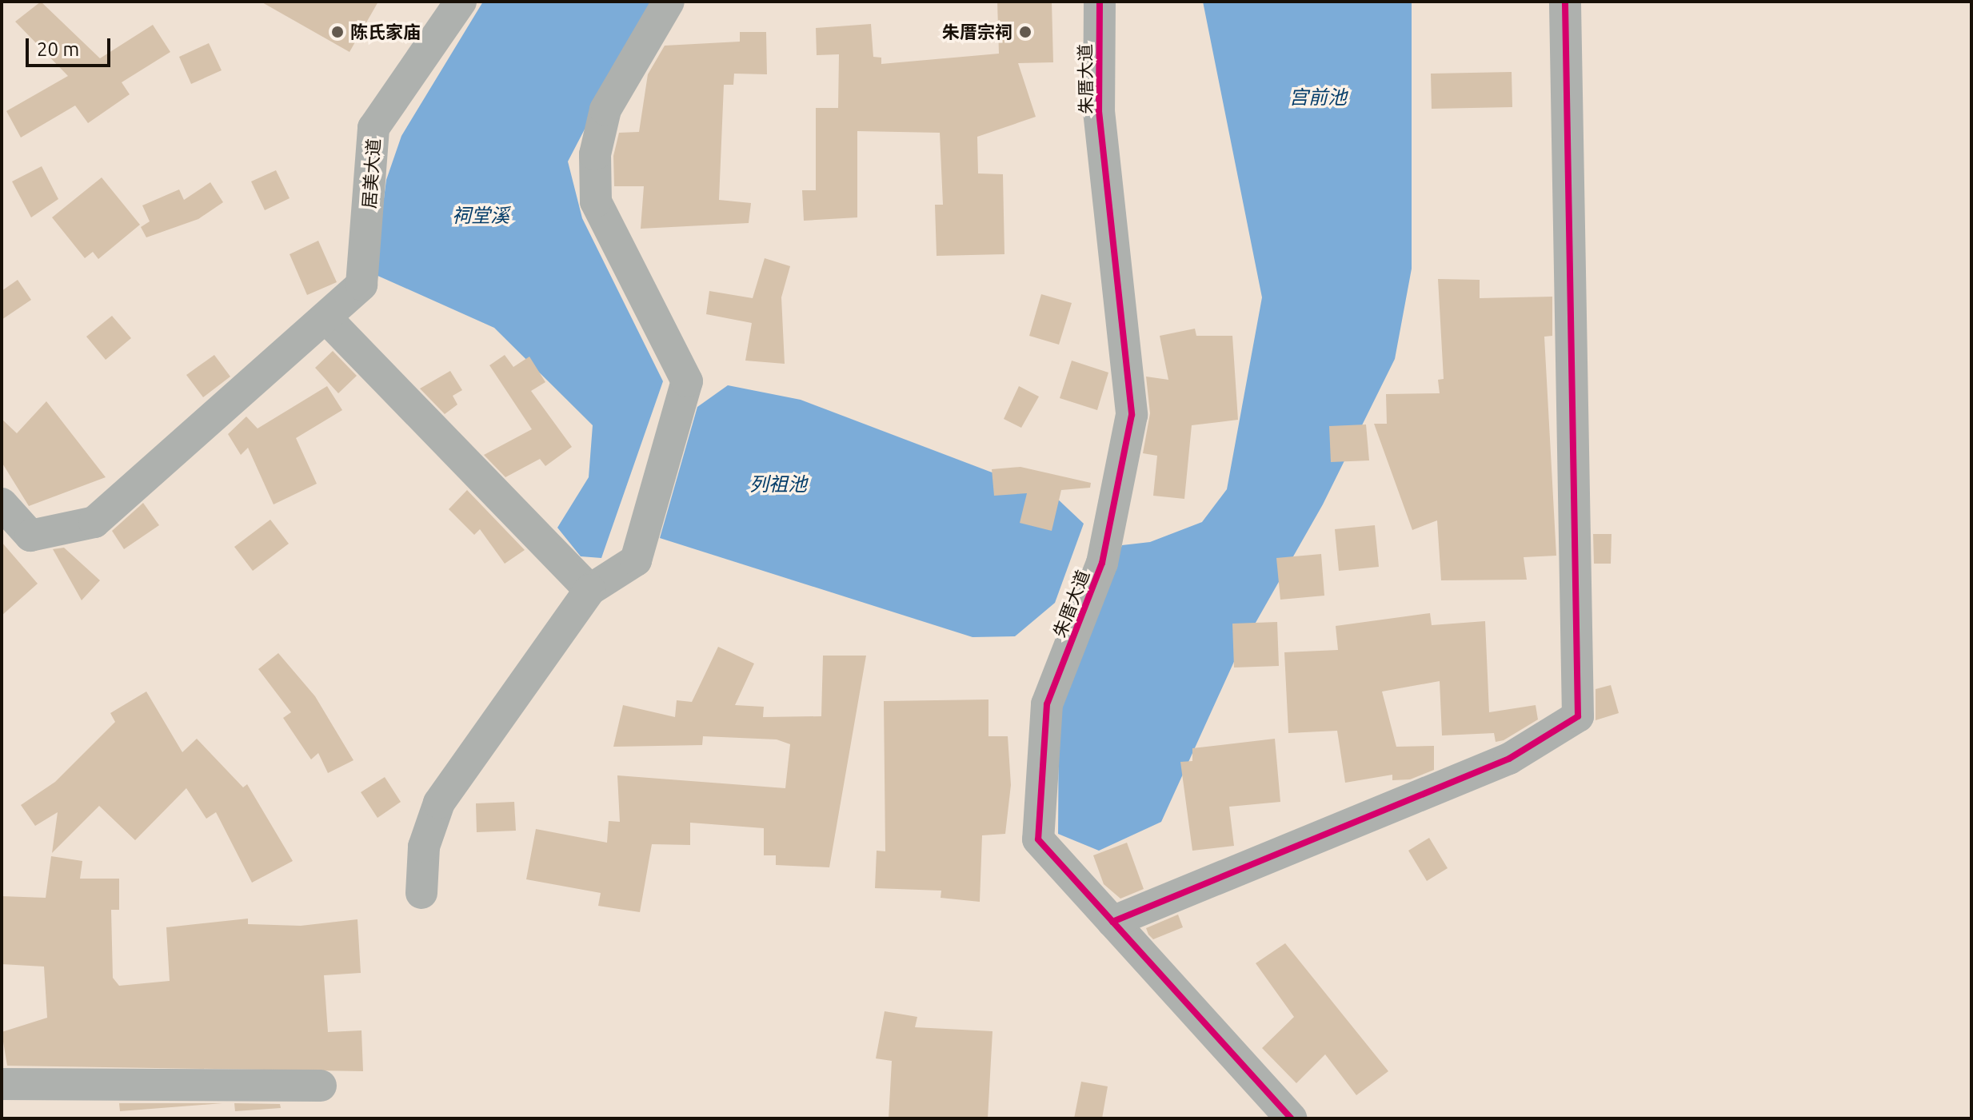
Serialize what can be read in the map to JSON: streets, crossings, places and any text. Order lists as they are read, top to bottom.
{
  "streets": {
    "street": ["朱厝大道", "居美大道"]
  },
  "water": ["宫前池", "祠堂溪", "列祖池"],
  "places": ["陈氏家庙", "朱厝宗祠"],
  "scale_bar": "20 m"
}
